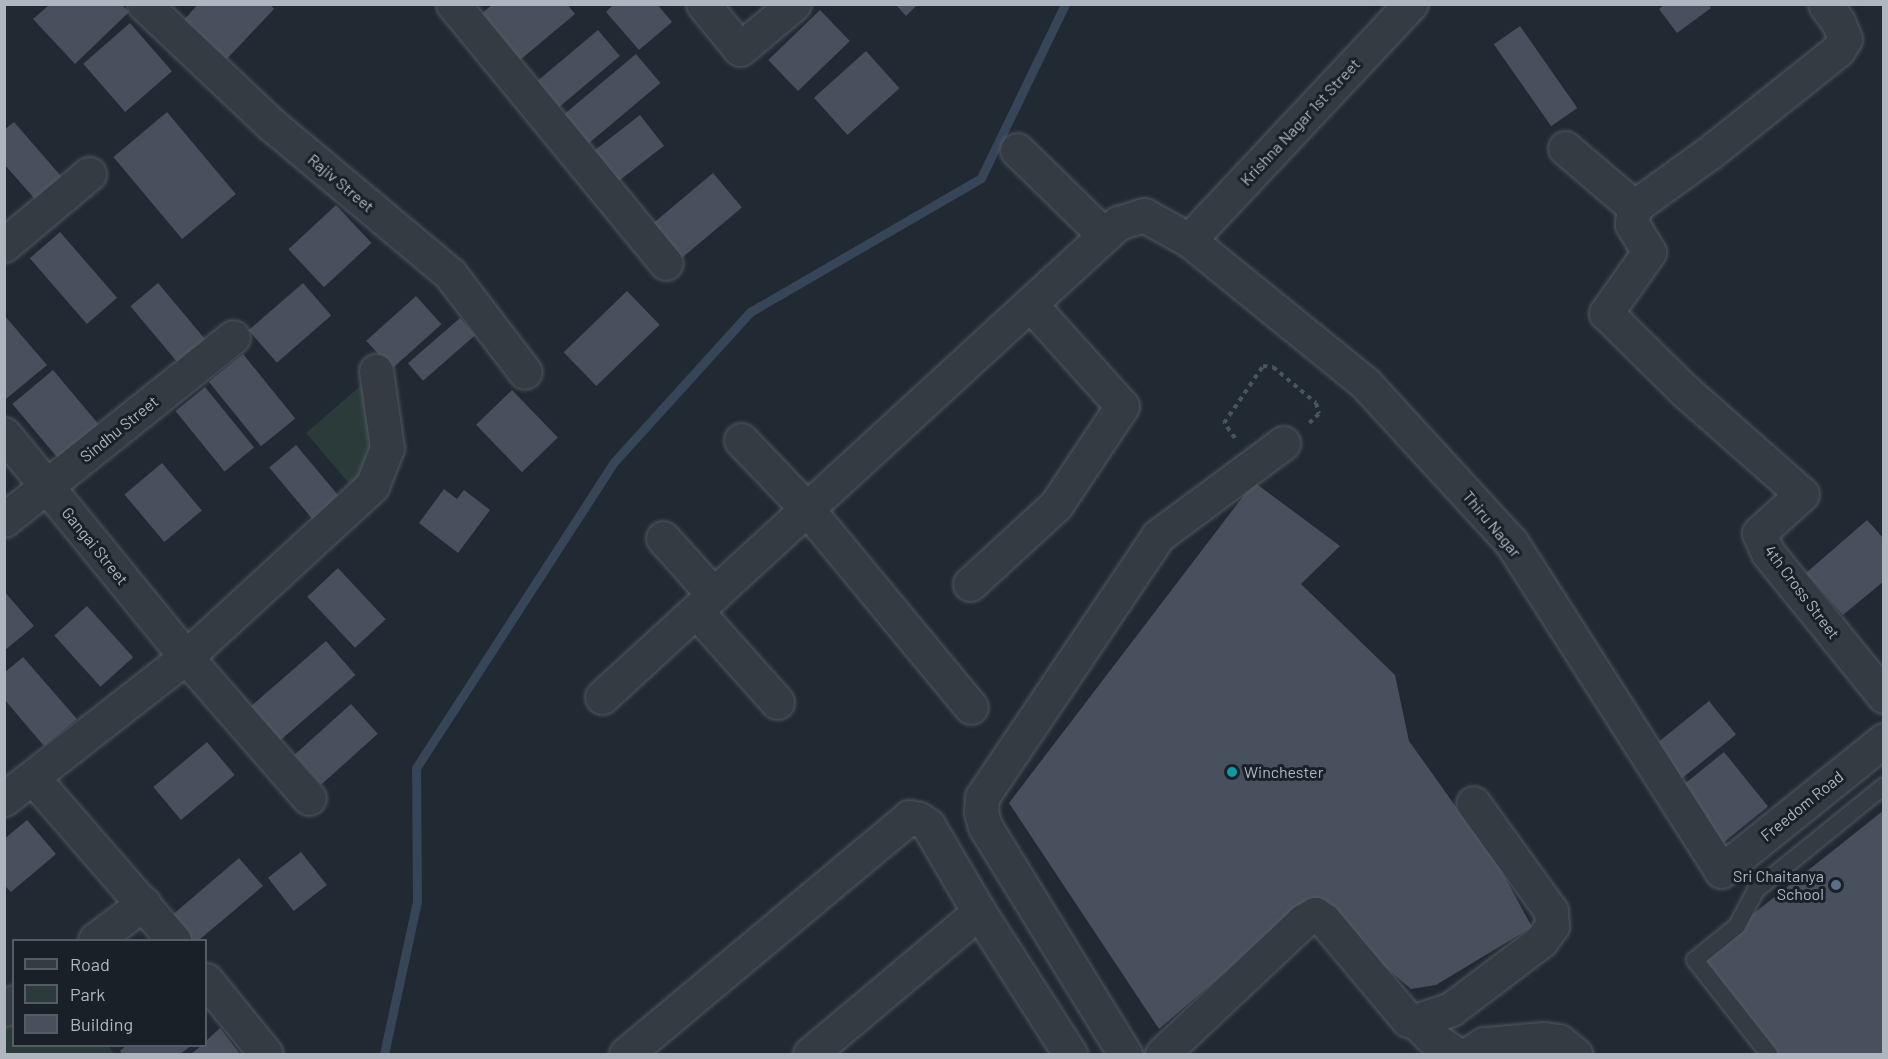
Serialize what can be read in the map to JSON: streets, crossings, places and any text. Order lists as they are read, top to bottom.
{
  "streets": {
    "street": [
      "Krishna Nagar 1st Street",
      "Rajiv Street",
      "Sindhu Street",
      "Thiru Nagar",
      "Gangai Street",
      "4th Cross Street",
      "Freedom Road"
    ]
  },
  "crossings": [
    ["Krishna Nagar 1st Street", "Thiru Nagar"],
    ["Sindhu Street", "Gangai Street"],
    ["Thiru Nagar", "Freedom Road"]
  ],
  "places": ["Winchester", "Sri Chaitanya School"],
  "legend": ["Road", "Park", "Building"]
}
